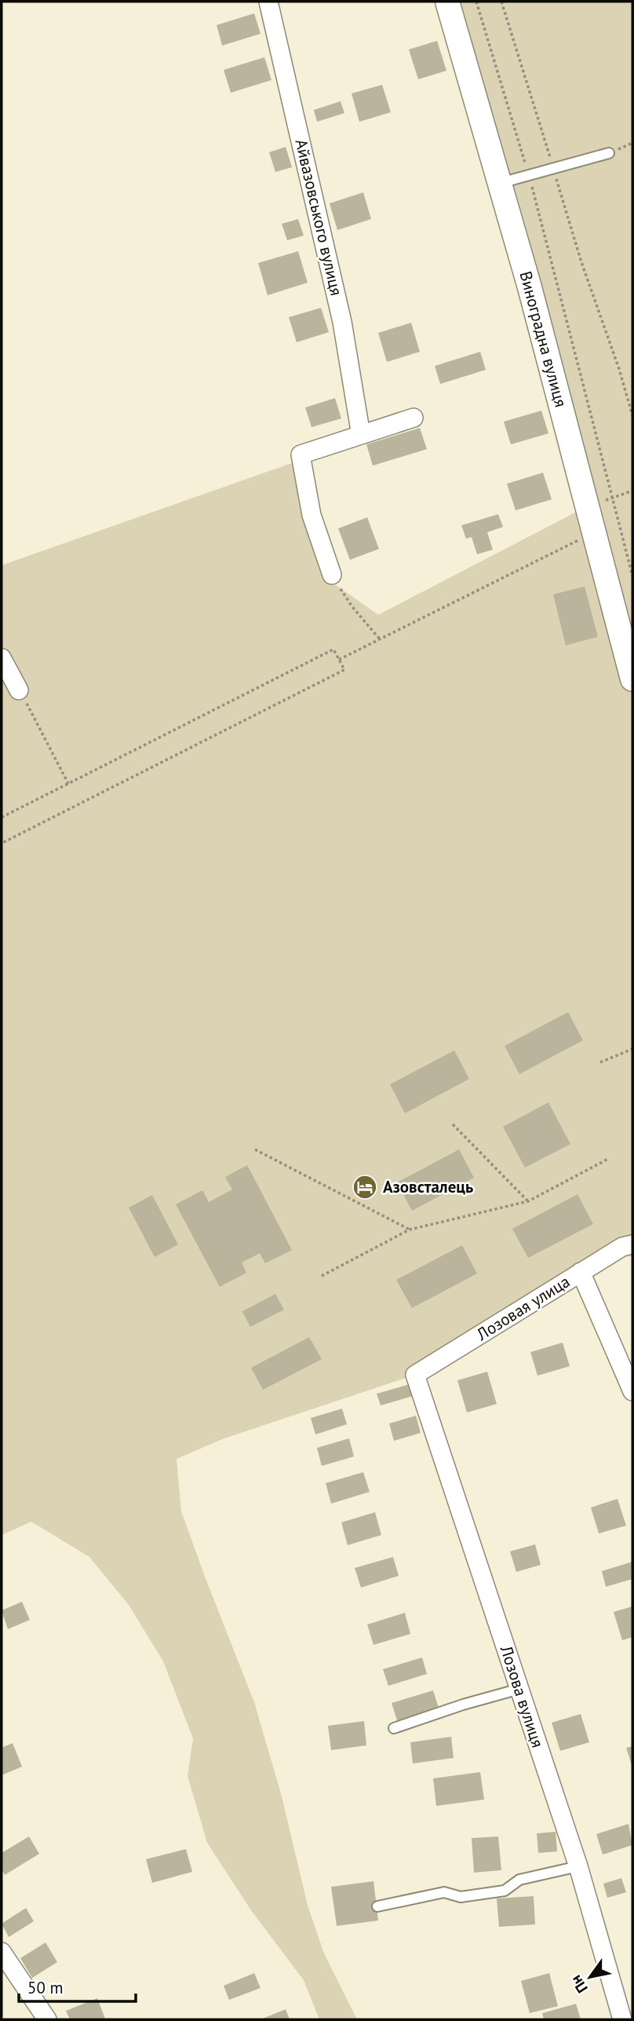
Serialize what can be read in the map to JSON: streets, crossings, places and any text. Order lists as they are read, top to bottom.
{
  "streets": {
    "street": [
      "Айвазовського вулиця",
      "Виноградна вулиця",
      "Лозовая улица",
      "Лозова вулиця"
    ]
  },
  "crossings": [
    ["Лозовая улица", "Лозова вулиця"]
  ],
  "places": {
    "hotel": ["Азовсталець"]
  },
  "scale_bar": "50 m",
  "north": "bottom left"
}
